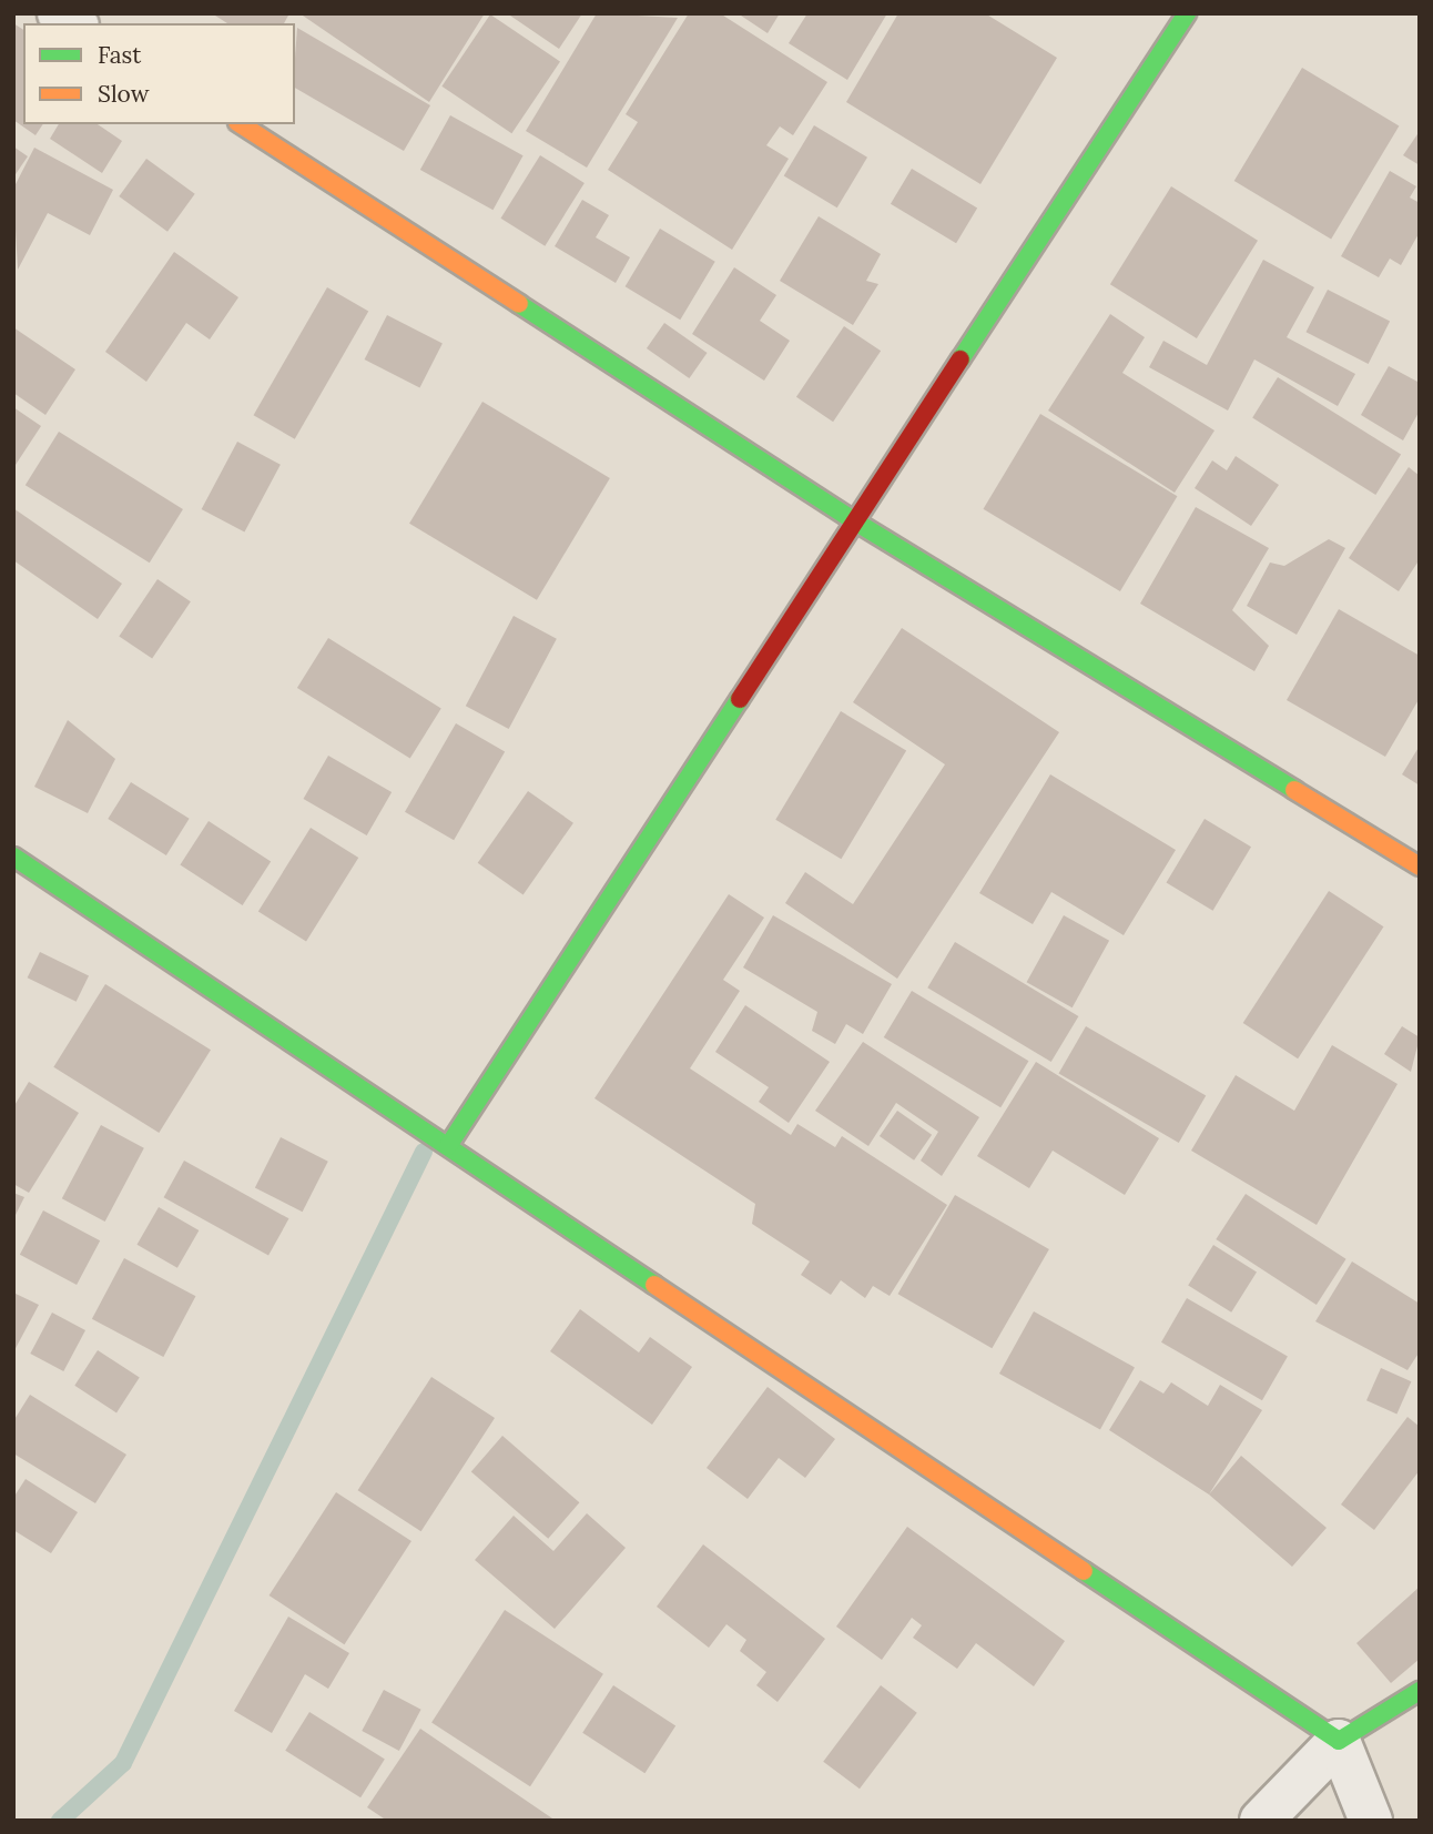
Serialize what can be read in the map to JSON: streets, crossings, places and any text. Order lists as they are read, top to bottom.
{
  "legend": ["Fast", "Slow"]
}
